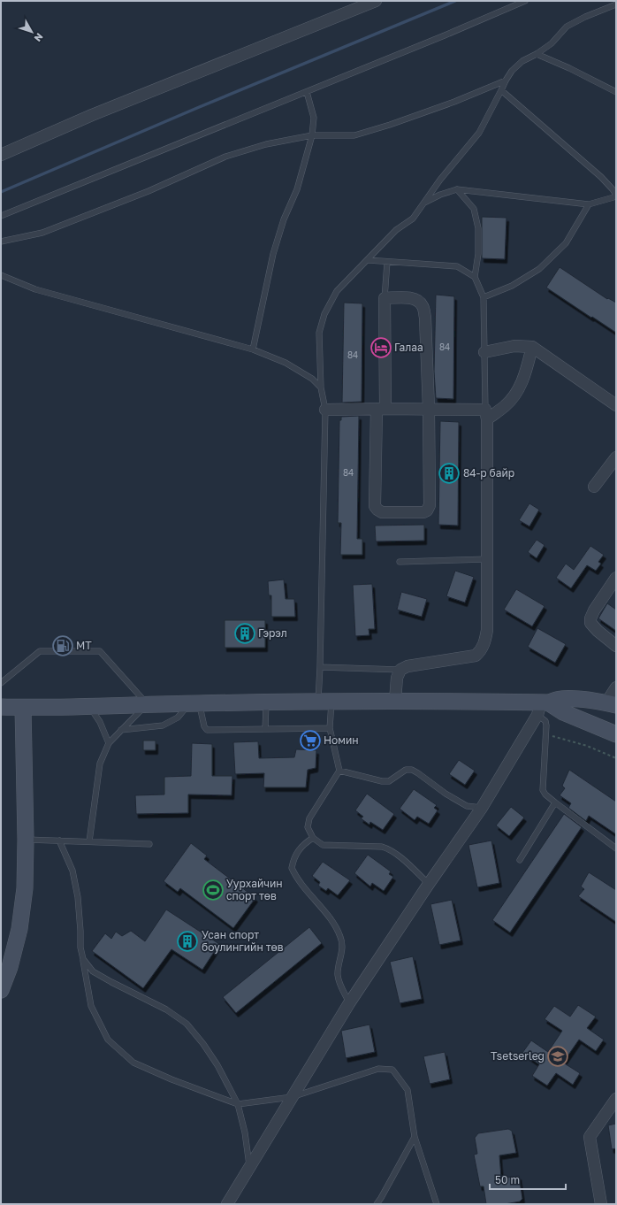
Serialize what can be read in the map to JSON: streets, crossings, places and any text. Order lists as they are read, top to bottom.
{
  "places": {
    "hotel": ["Галаа"],
    "building": ["84-р байр", "Гэрэл", "Усан спорт боулингийн төв"],
    "fuel station": ["МТ"],
    "supermarket": ["Номин"],
    "sports": ["Уурхайчин спорт төв"],
    "school or university": ["Tsetserleg"]
  },
  "house_numbers": ["84", "84", "84"],
  "scale_bar": "50 m",
  "north": "bottom right"
}
